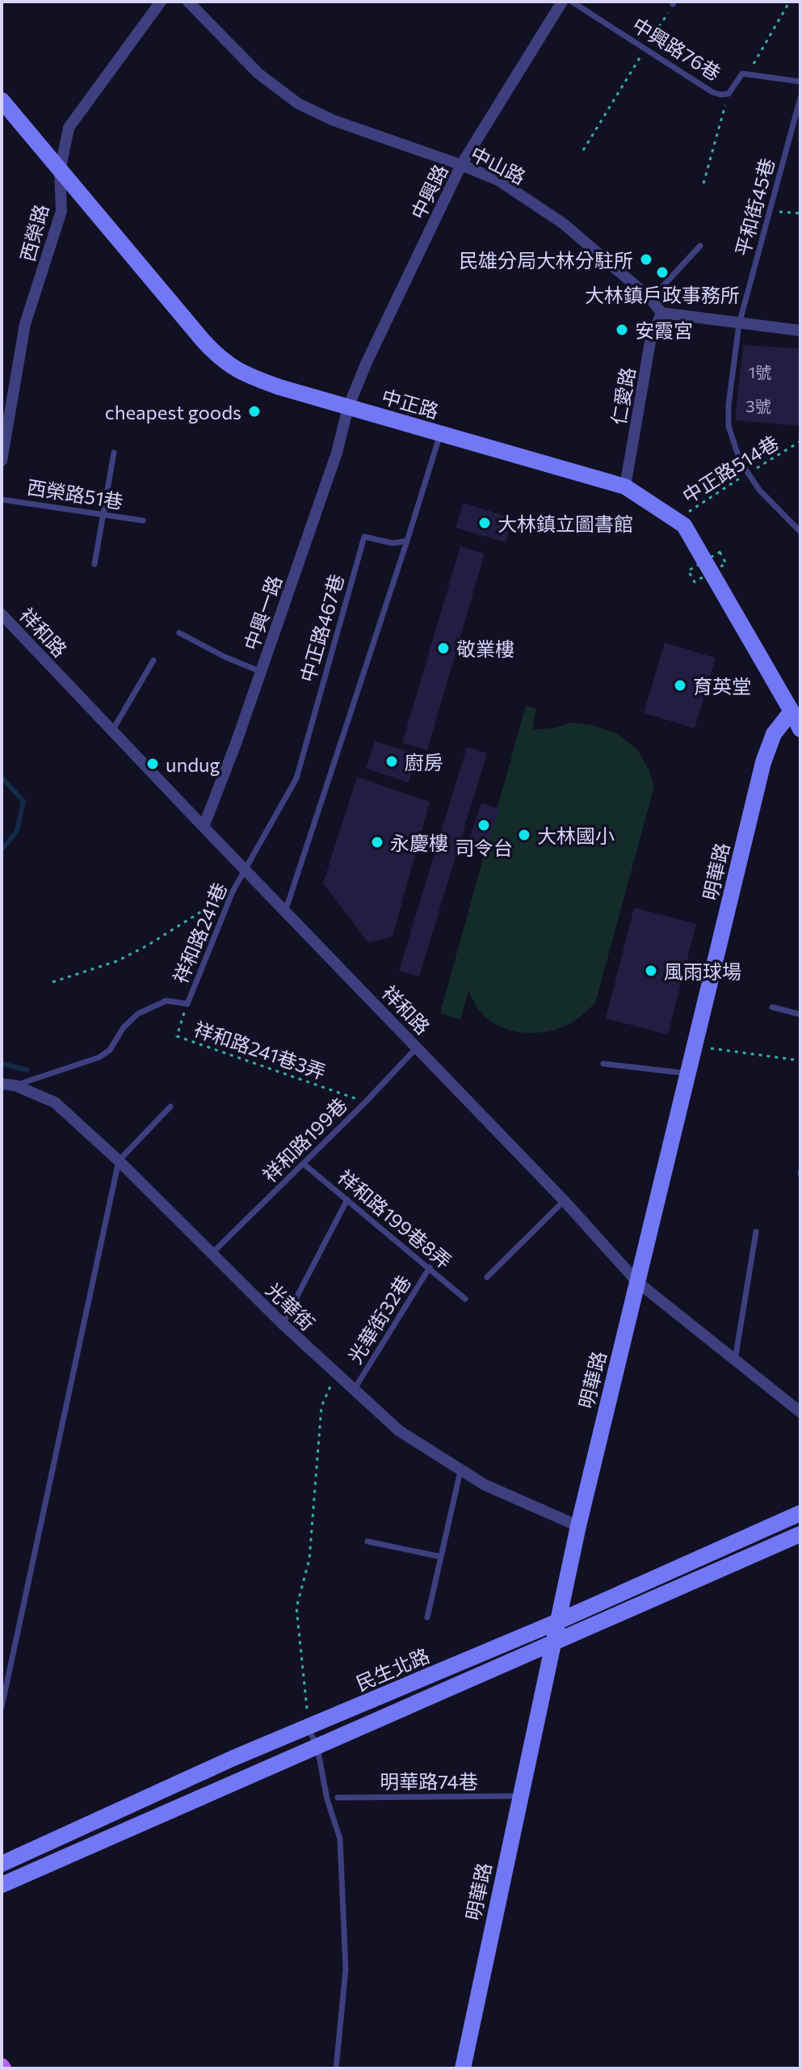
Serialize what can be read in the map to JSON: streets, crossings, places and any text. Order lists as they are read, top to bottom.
{
  "streets": {
    "street": [
      "中山路",
      "中興路",
      "西榮路",
      "仁愛路",
      "中正路",
      "中興一路",
      "祥和路",
      "明華路",
      "光華街",
      "民生北路"
    ],
    "lane": [
      "中興路76巷",
      "平和街45巷",
      "西榮路51巷",
      "中正路467巷",
      "祥和路241巷",
      "祥和路199巷",
      "祥和路199巷8弄",
      "光華街32巷",
      "明華路74巷"
    ],
    "path": ["中正路514巷", "祥和路241巷3弄"]
  },
  "crossings": [
    ["中山路", "中興路"],
    ["中山路", "仁愛路"],
    ["中興路", "中正路"],
    ["中興路", "中興一路"],
    ["平和街45巷", "中正路514巷"],
    ["西榮路", "中正路"],
    ["仁愛路", "中正路"],
    ["中正路", "中正路514巷"],
    ["中正路", "中興一路"],
    ["中正路", "明華路"],
    ["中興一路", "祥和路"],
    ["中正路467巷", "祥和路"],
    ["中正路467巷", "祥和路241巷"],
    ["祥和路", "明華路"],
    ["祥和路", "祥和路241巷"],
    ["祥和路", "祥和路199巷"],
    ["明華路", "光華街"],
    ["明華路", "民生北路"],
    ["明華路", "明華路74巷"],
    ["祥和路241巷", "祥和路241巷3弄"],
    ["祥和路241巷", "光華街"],
    ["祥和路241巷3弄", "祥和路199巷"],
    ["祥和路199巷", "祥和路199巷8弄"],
    ["祥和路199巷", "光華街"],
    ["祥和路199巷8弄", "光華街32巷"],
    ["光華街", "光華街32巷"]
  ],
  "places": [
    "民雄分局大林分駐所",
    "大林鎮戶政事務所",
    "安霞宮",
    "cheapest goods",
    "大林鎮立圖書館",
    "敬業樓",
    "育英堂",
    "廚房",
    "undug",
    "司令台",
    "大林國小",
    "永慶樓",
    "風雨球場"
  ],
  "house_numbers": ["1號", "3號"]
}
